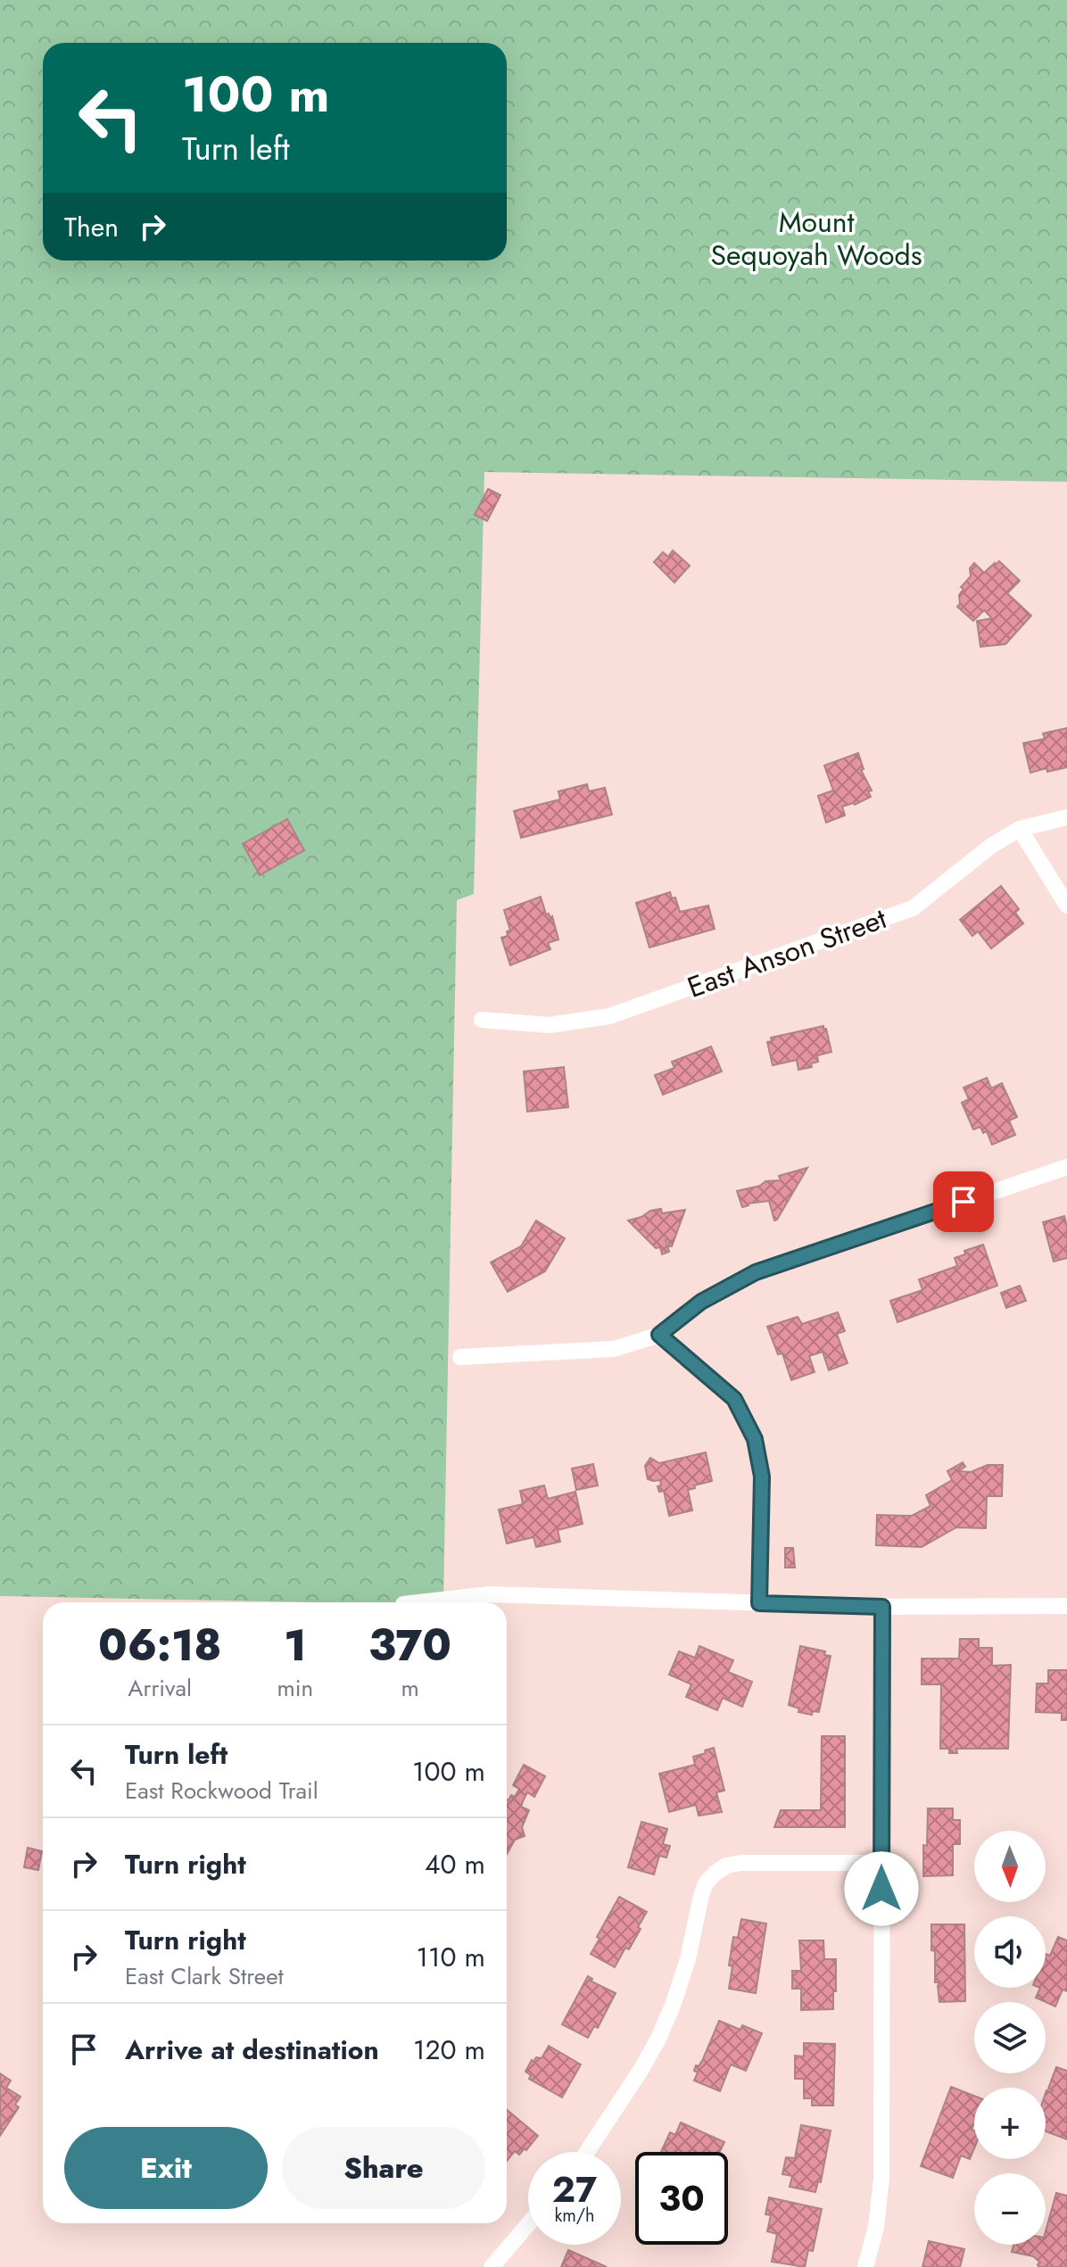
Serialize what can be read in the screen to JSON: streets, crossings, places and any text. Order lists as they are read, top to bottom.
{
  "streets": {
    "street": ["East Anson Street"]
  },
  "parks": ["Mount Sequoyah Woods"],
  "north": "bottom",
  "page": {
    "turn": ["100 m", "Turn left"],
    "then": "Then",
    "eta": [
      "06:18",
      "Arrival",
      "1",
      "min",
      "370",
      "m"
    ],
    "list": [
      {
        "name": "Turn left",
        "note": "East Rockwood Trail",
        "value": "100 m"
      },
      {
        "name": "Turn right",
        "value": "40 m"
      },
      {
        "name": "Turn right",
        "note": "East Clark Street",
        "value": "110 m"
      },
      {
        "name": "Arrive at destination",
        "value": "120 m"
      }
    ],
    "map_buttons": ["+", "−"],
    "buttons": ["Exit", "Share"],
    "speed": "27 km/h",
    "limit": "30"
  }
}
